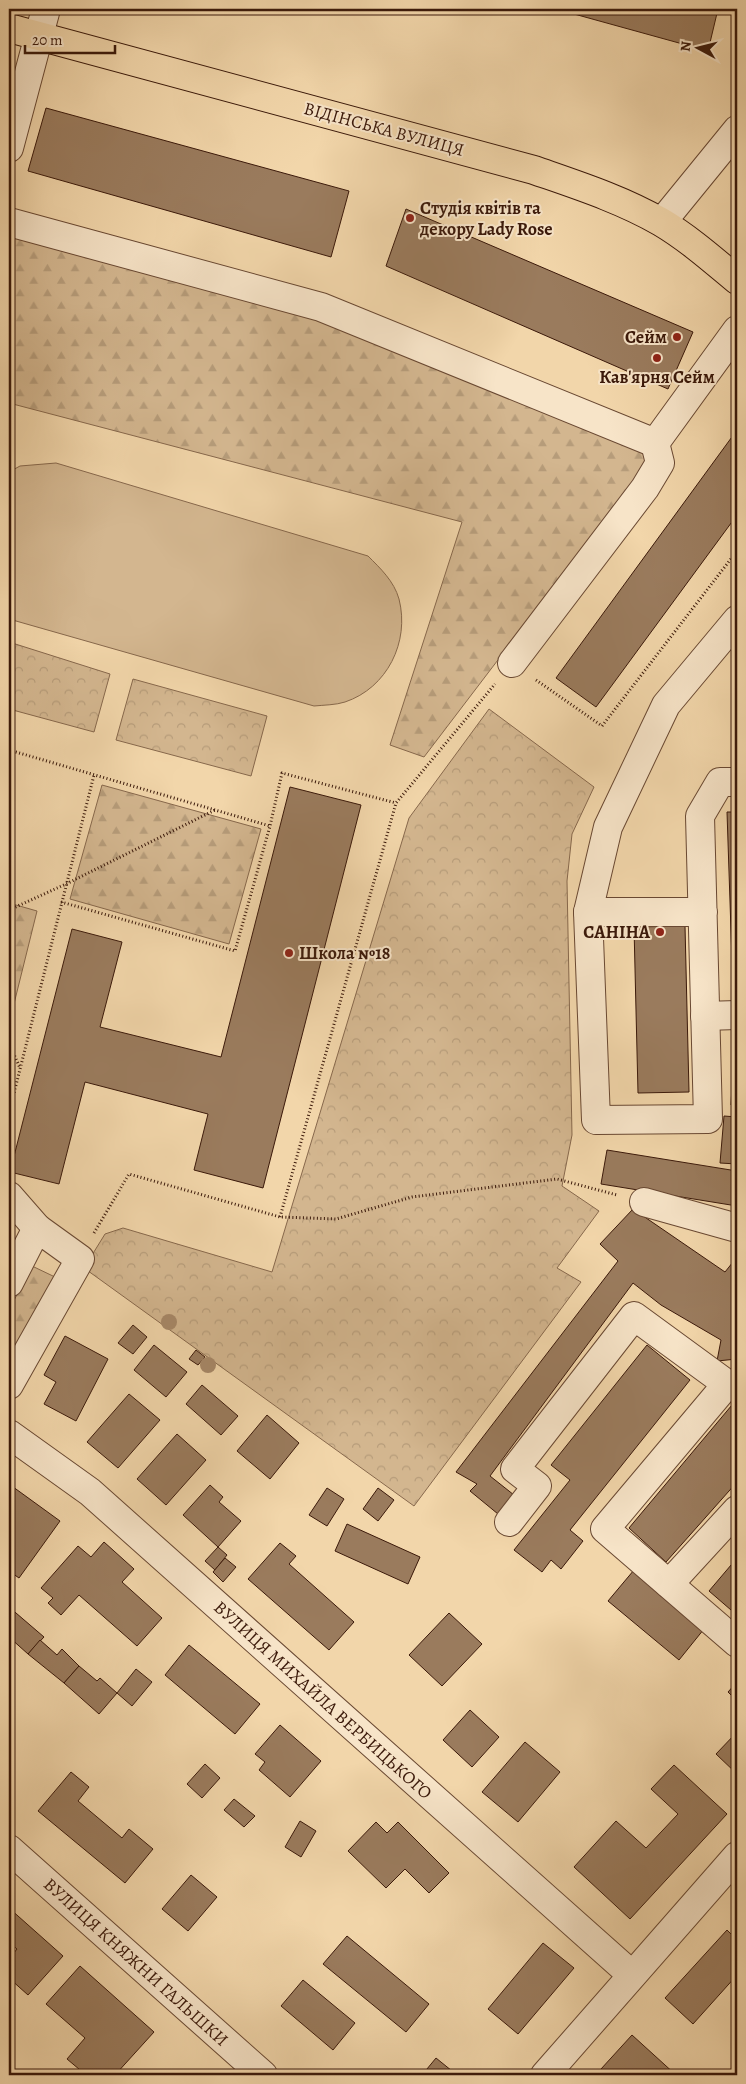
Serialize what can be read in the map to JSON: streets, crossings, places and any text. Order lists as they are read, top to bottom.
{
  "streets": {
    "main road": ["ВІДІНСЬКА ВУЛИЦЯ"],
    "street": ["ВУЛИЦЯ МИХАЙЛА ВЕРБИЦЬКОГО", "ВУЛИЦЯ КНЯЖНИ ГАЛЬШКИ"]
  },
  "places": [
    "Студія квітів та декору Lady Rose",
    "Сейм",
    "Кав'ярня Сейм",
    "САНІНА",
    "Школа №18"
  ],
  "scale_bar": "20 m",
  "north": "left"
}
